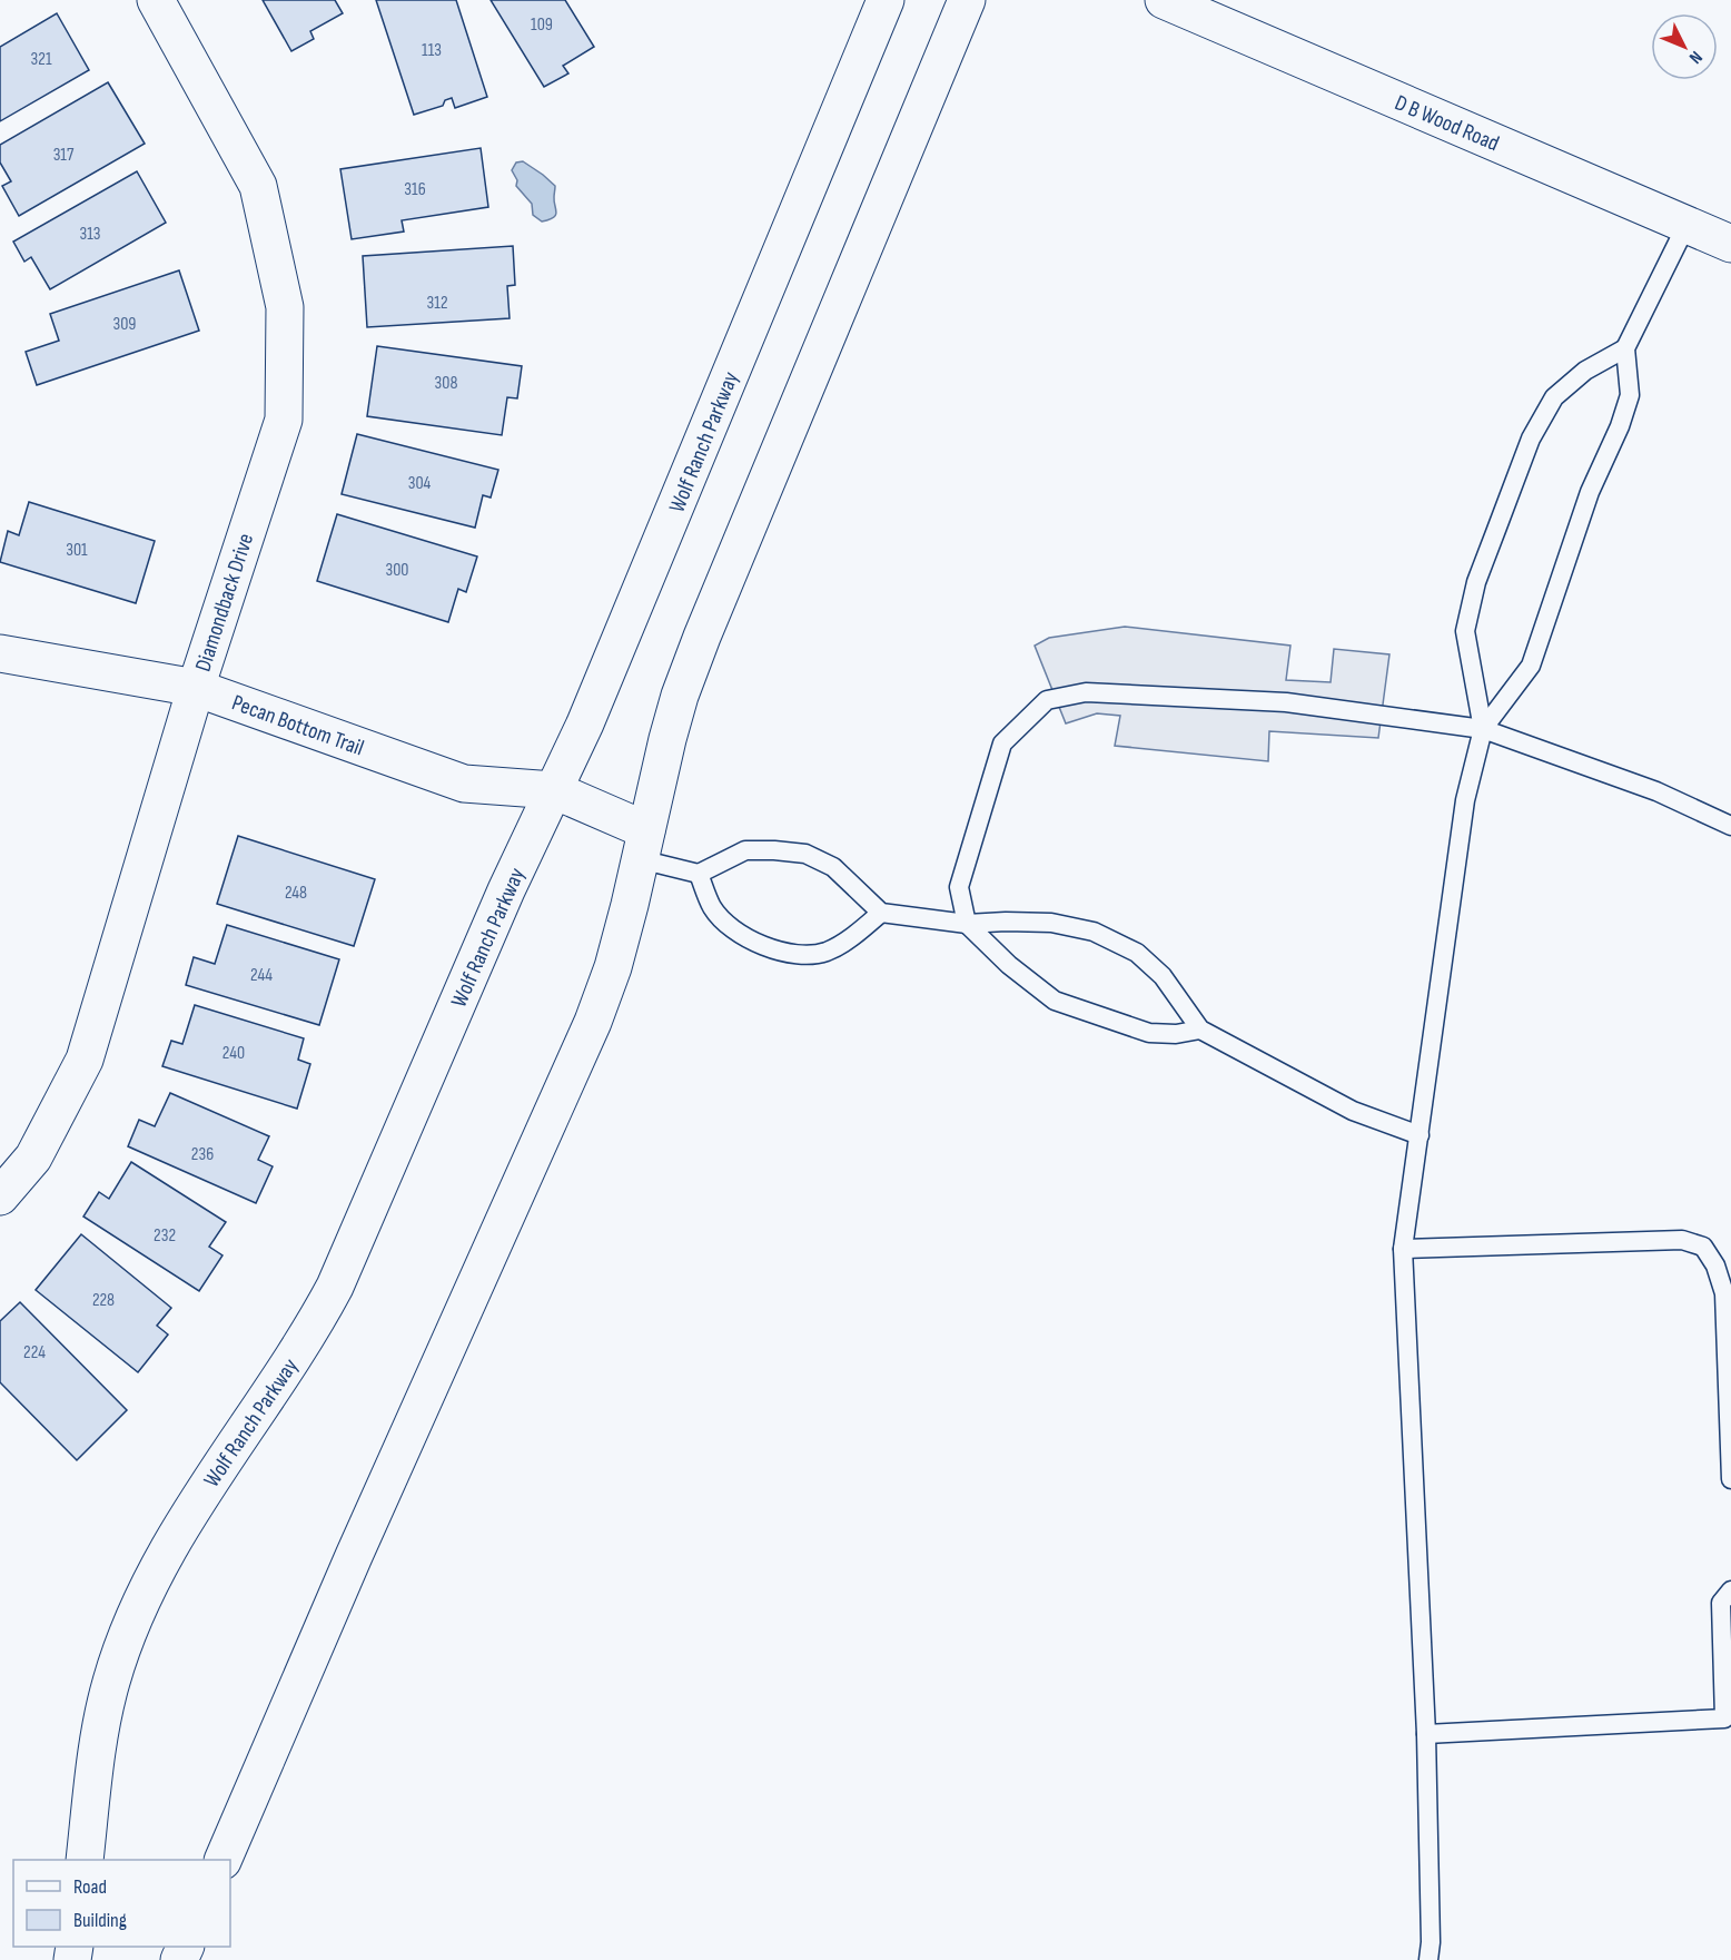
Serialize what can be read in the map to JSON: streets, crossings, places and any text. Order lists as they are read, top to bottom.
{
  "streets": {
    "street": [
      "D B Wood Road",
      "Wolf Ranch Parkway",
      "Diamondback Drive",
      "Pecan Bottom Trail"
    ]
  },
  "crossings": [
    ["Wolf Ranch Parkway", "Pecan Bottom Trail"],
    ["Diamondback Drive", "Pecan Bottom Trail"]
  ],
  "house_numbers": [
    "109",
    "113",
    "321",
    "317",
    "316",
    "313",
    "312",
    "309",
    "308",
    "304",
    "301",
    "300",
    "248",
    "244",
    "240",
    "236",
    "232",
    "228",
    "224"
  ],
  "legend": ["Road", "Building"],
  "north": "bottom right"
}
